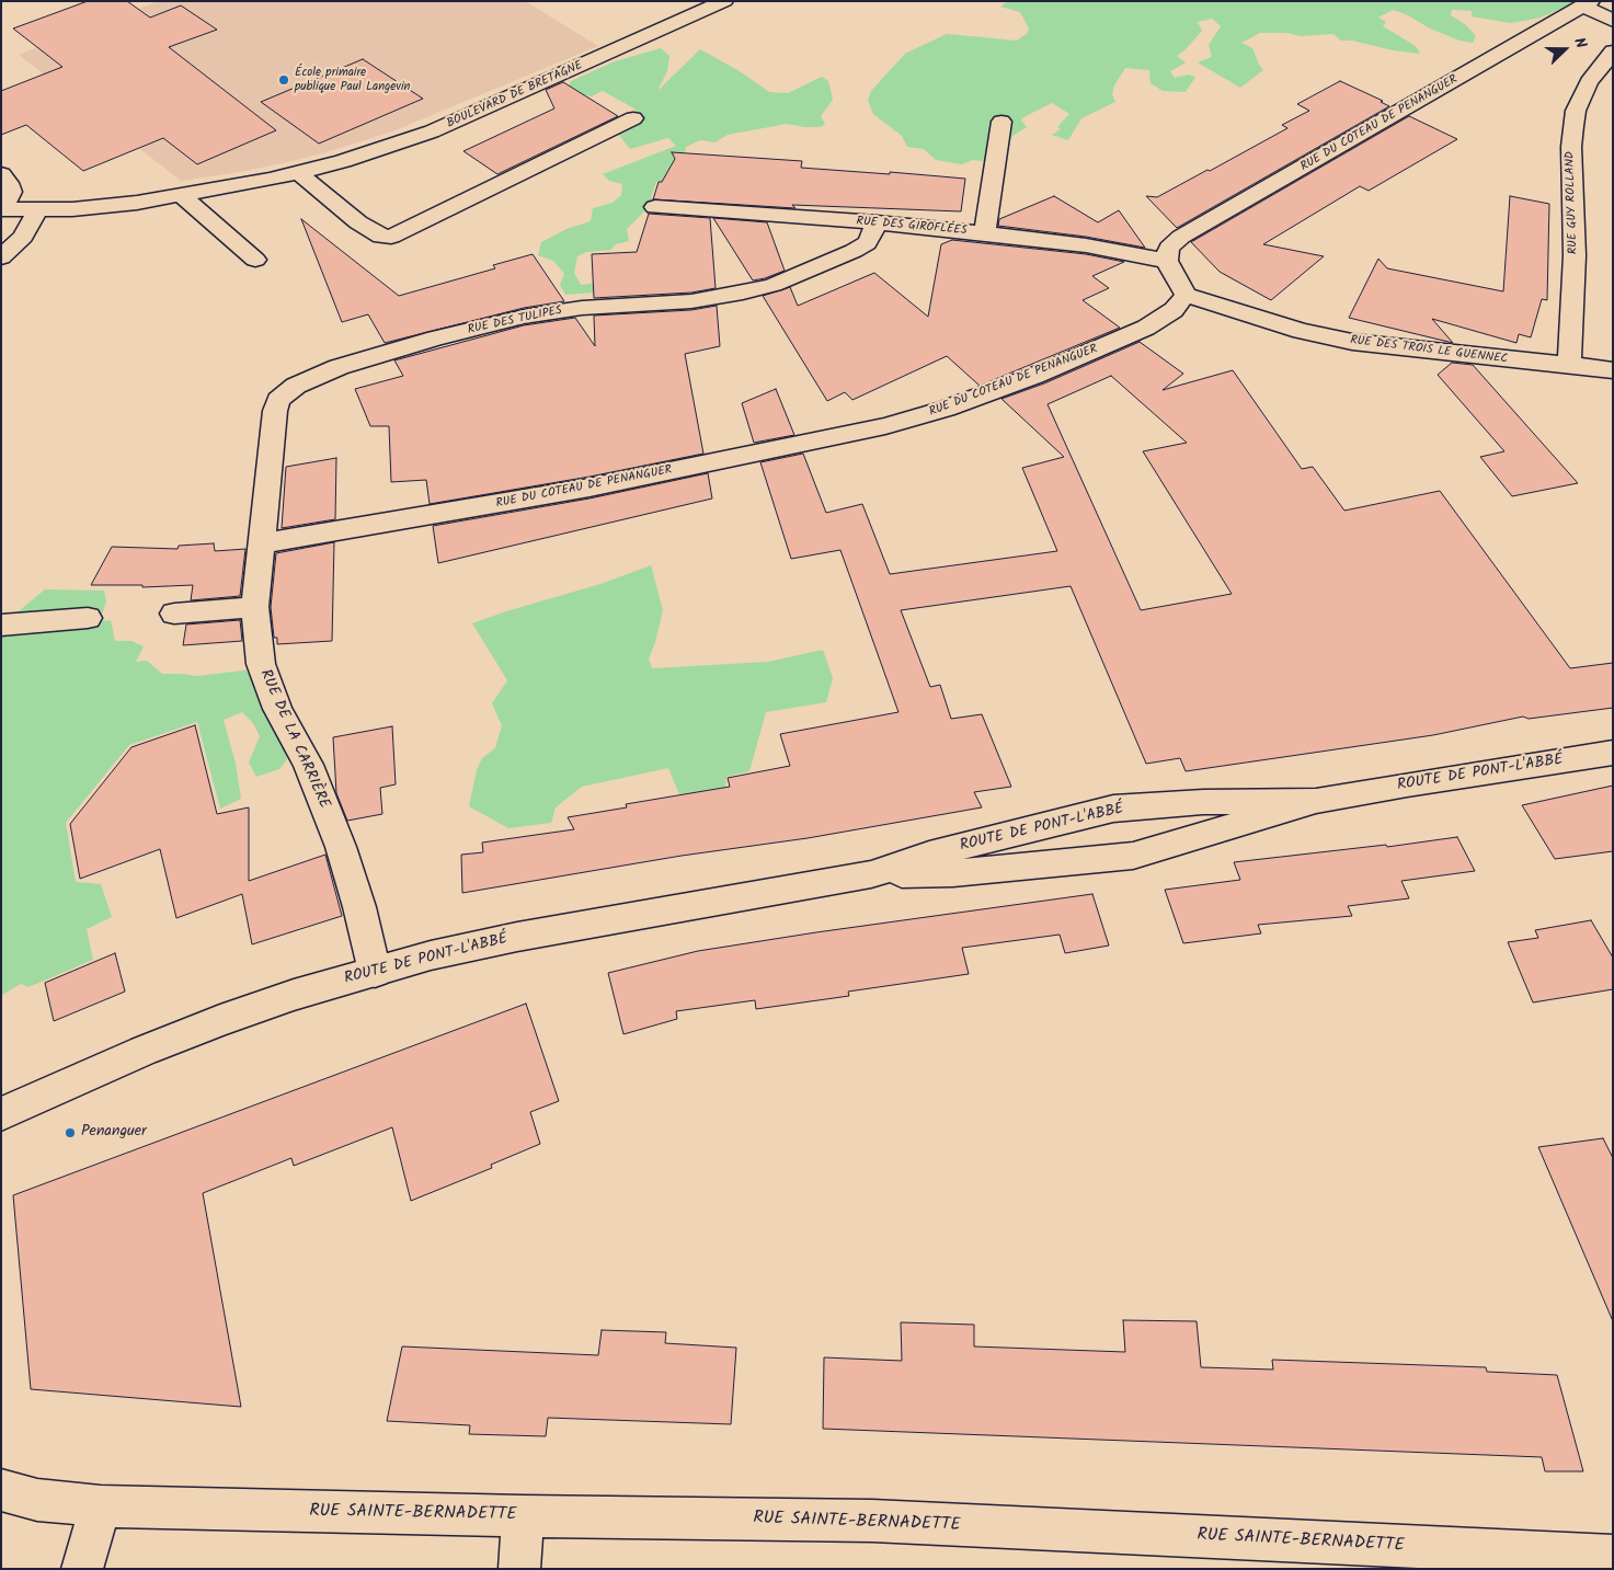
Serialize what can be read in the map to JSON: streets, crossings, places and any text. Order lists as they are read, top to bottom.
{
  "streets": {
    "street": [
      "BOULEVARD DE BRETAGNE",
      "RUE DU COTEAU DE PENANGUER",
      "RUE GUY ROLLAND",
      "RUE DES GIROFLÉES",
      "RUE DES TULIPES",
      "RUE DES TROIS LE GUENNEC",
      "RUE DE LA CARRIÈRE",
      "ROUTE DE PONT-L'ABBÉ",
      "RUE SAINTE-BERNADETTE"
    ]
  },
  "crossings": [
    ["RUE DU COTEAU DE PENANGUER", "RUE DES GIROFLÉES"],
    ["RUE DU COTEAU DE PENANGUER", "RUE DES TROIS LE GUENNEC"],
    ["RUE DU COTEAU DE PENANGUER", "RUE DE LA CARRIÈRE"],
    ["RUE GUY ROLLAND", "RUE DES TROIS LE GUENNEC"],
    ["RUE DES GIROFLÉES", "RUE DES TULIPES"],
    ["RUE DES TULIPES", "RUE DE LA CARRIÈRE"],
    ["RUE DE LA CARRIÈRE", "ROUTE DE PONT-L'ABBÉ"]
  ],
  "places": ["École primaire publique Paul Langevin", "Penanguer"],
  "north": "right"
}
